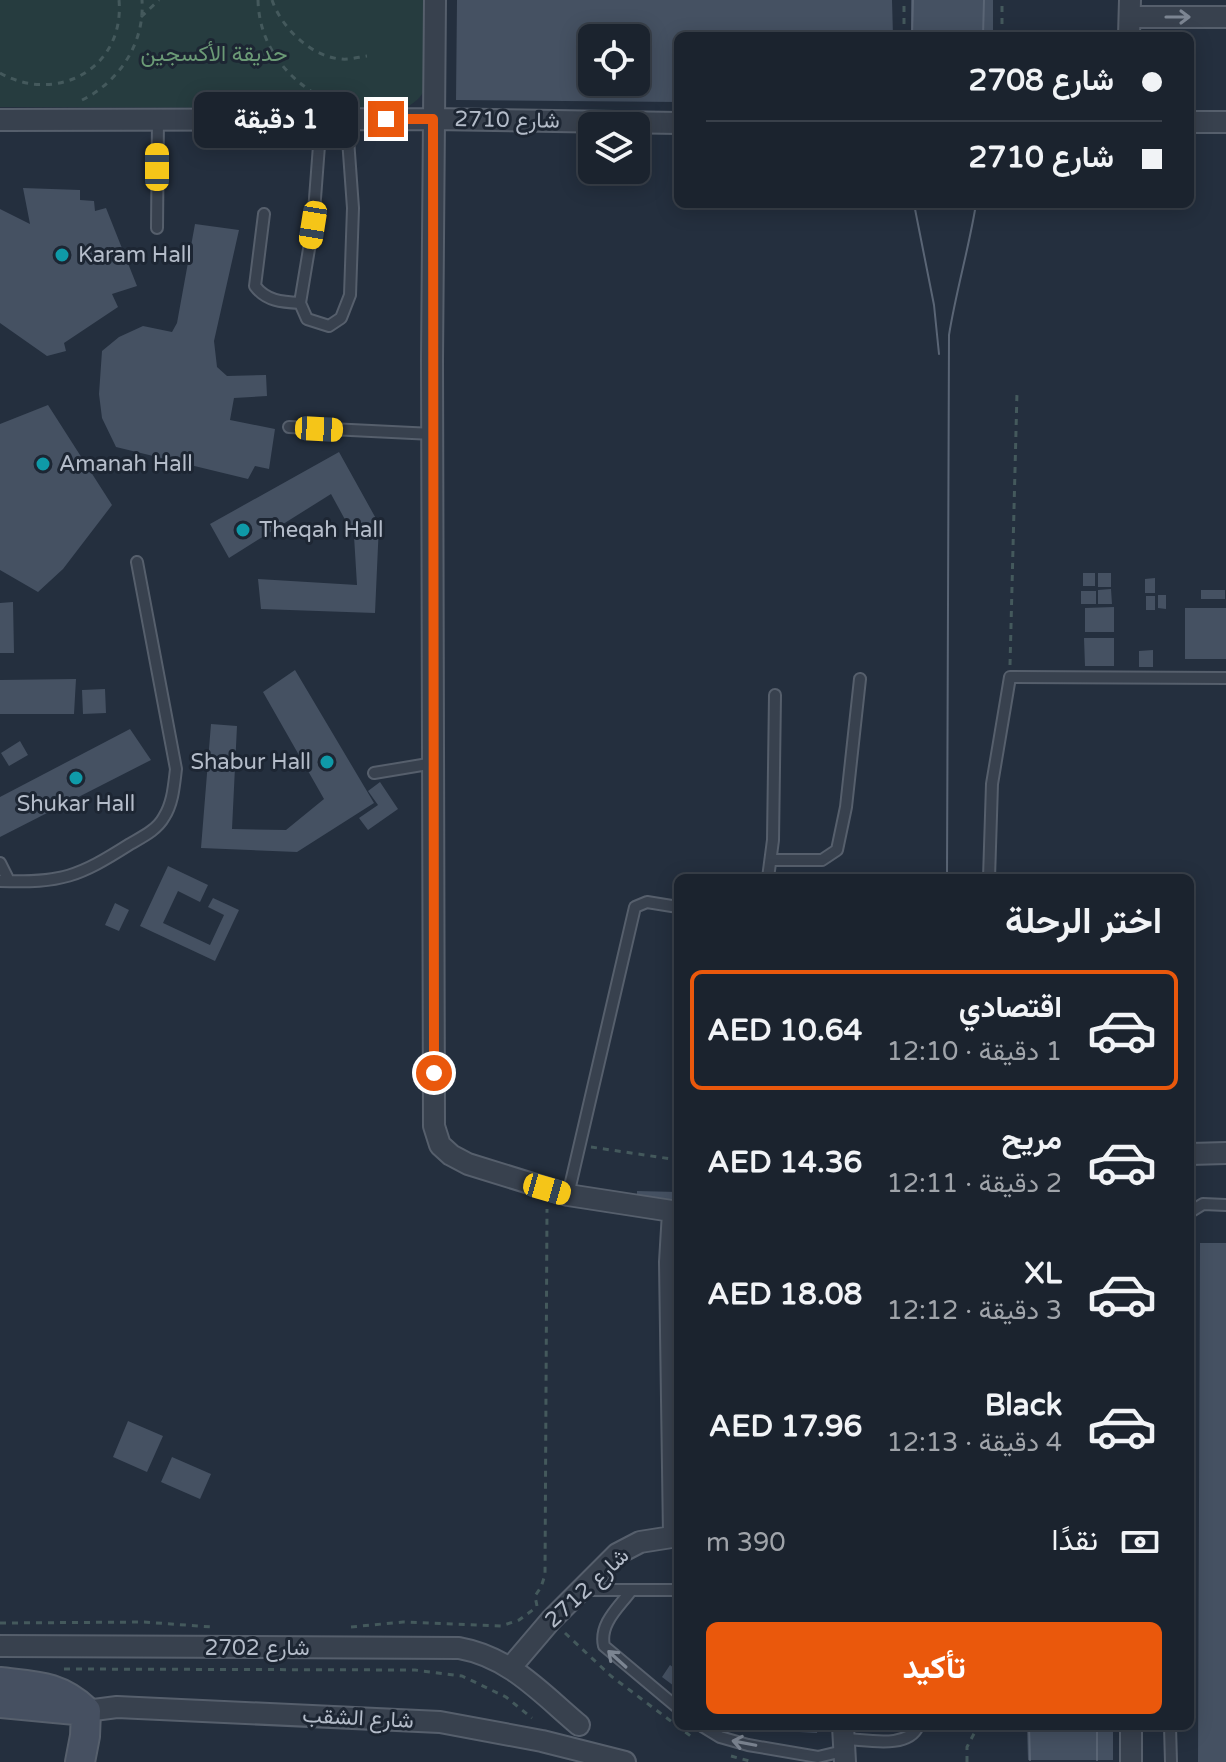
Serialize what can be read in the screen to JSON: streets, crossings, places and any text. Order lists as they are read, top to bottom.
{
  "streets": {
    "street": [
      "شارع 2710",
      "شارع 2712",
      "شارع 2702",
      "شارع الشقب"
    ]
  },
  "crossings": [
    ["شارع 2712", "شارع 2702"]
  ],
  "parks": ["حديقة الأكسجين"],
  "places": [
    "Karam Hall",
    "Amanah Hall",
    "Theqah Hall",
    "Shabur Hall",
    "Shukar Hall"
  ],
  "page": {
    "banner": ["شارع 2708", "شارع 2710"],
    "bubble": "1 دقيقة",
    "heading": "اختر الرحلة",
    "list": [
      {
        "name": "اقتصادي",
        "note": "1 دقيقة · 12:10",
        "value": "AED 10.64"
      },
      {
        "name": "مريح",
        "note": "2 دقيقة · 12:11",
        "value": "AED 14.36"
      },
      {
        "name": "XL",
        "note": "3 دقيقة · 12:12",
        "value": "AED 18.08"
      },
      {
        "name": "Black",
        "note": "4 دقيقة · 12:13",
        "value": "AED 17.96"
      }
    ],
    "pay": ["نقدًا", "390 m"],
    "buttons": "تأكيد"
  }
}
